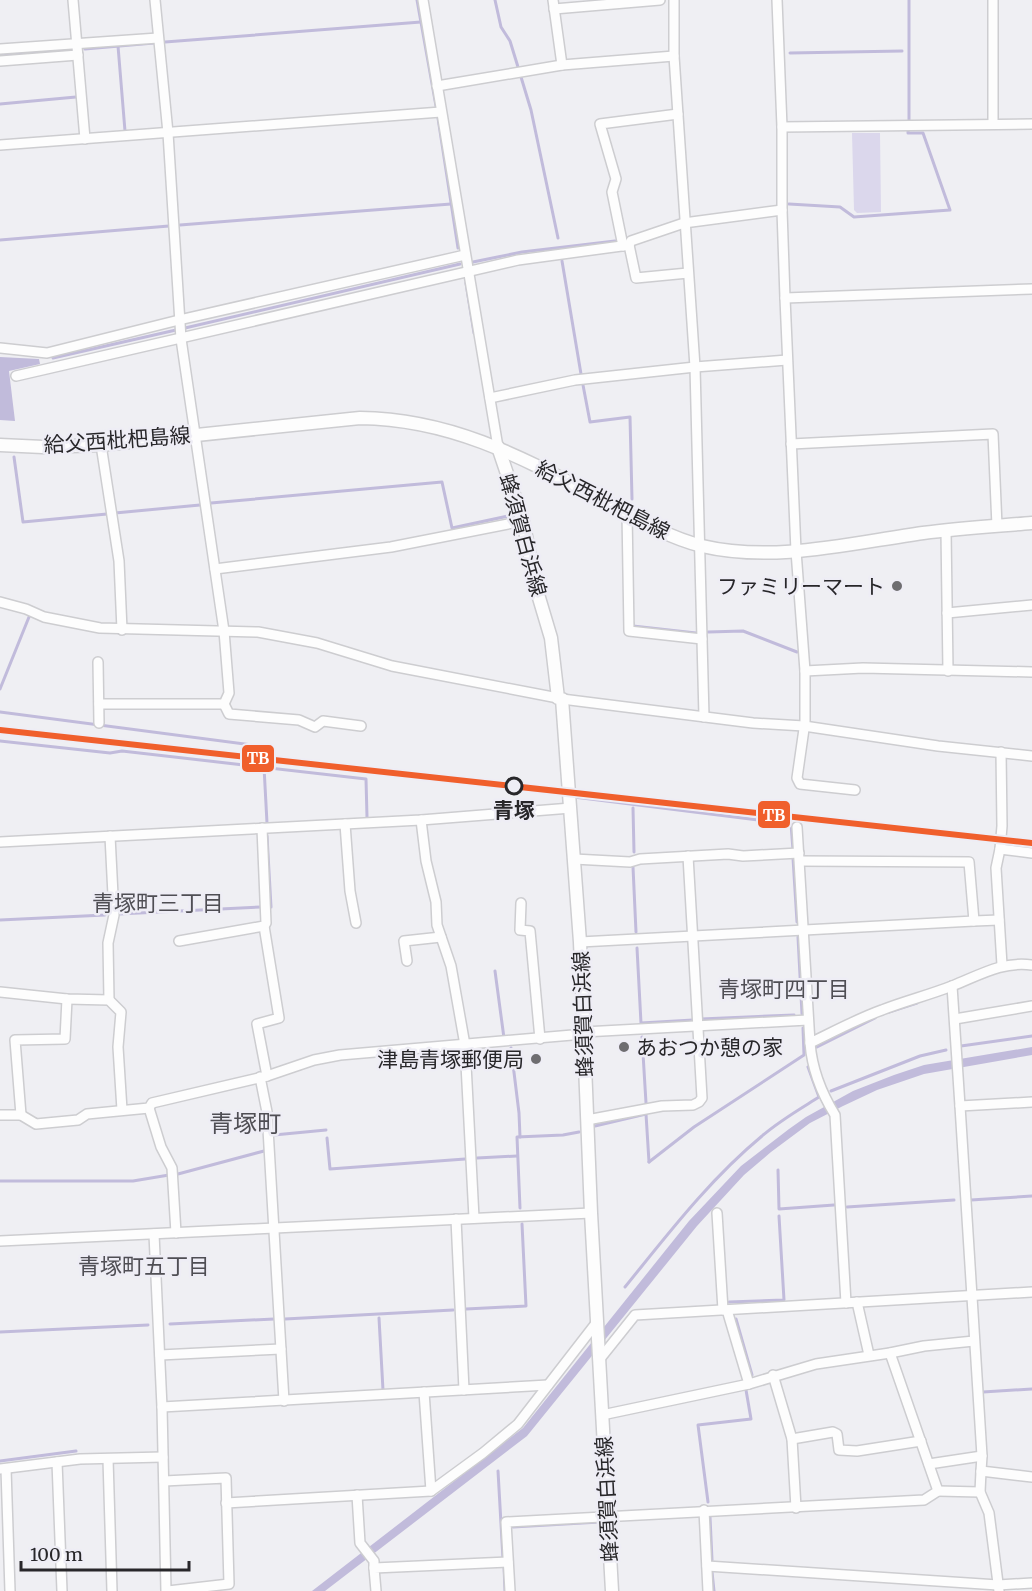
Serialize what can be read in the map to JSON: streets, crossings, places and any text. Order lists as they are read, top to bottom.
{
  "streets": {
    "main road": ["給父西枇杷島線", "蜂須賀白浜線"]
  },
  "crossings": [
    ["給父西枇杷島線", "蜂須賀白浜線"]
  ],
  "districts": [
    "青塚町三丁目",
    "青塚町四丁目",
    "青塚町",
    "青塚町五丁目"
  ],
  "places": [
    "ファミリーマート",
    "青塚",
    "あおつか憩の家",
    "津島青塚郵便局"
  ],
  "lines": ["transit line TB"],
  "scale_bar": "100 m"
}
